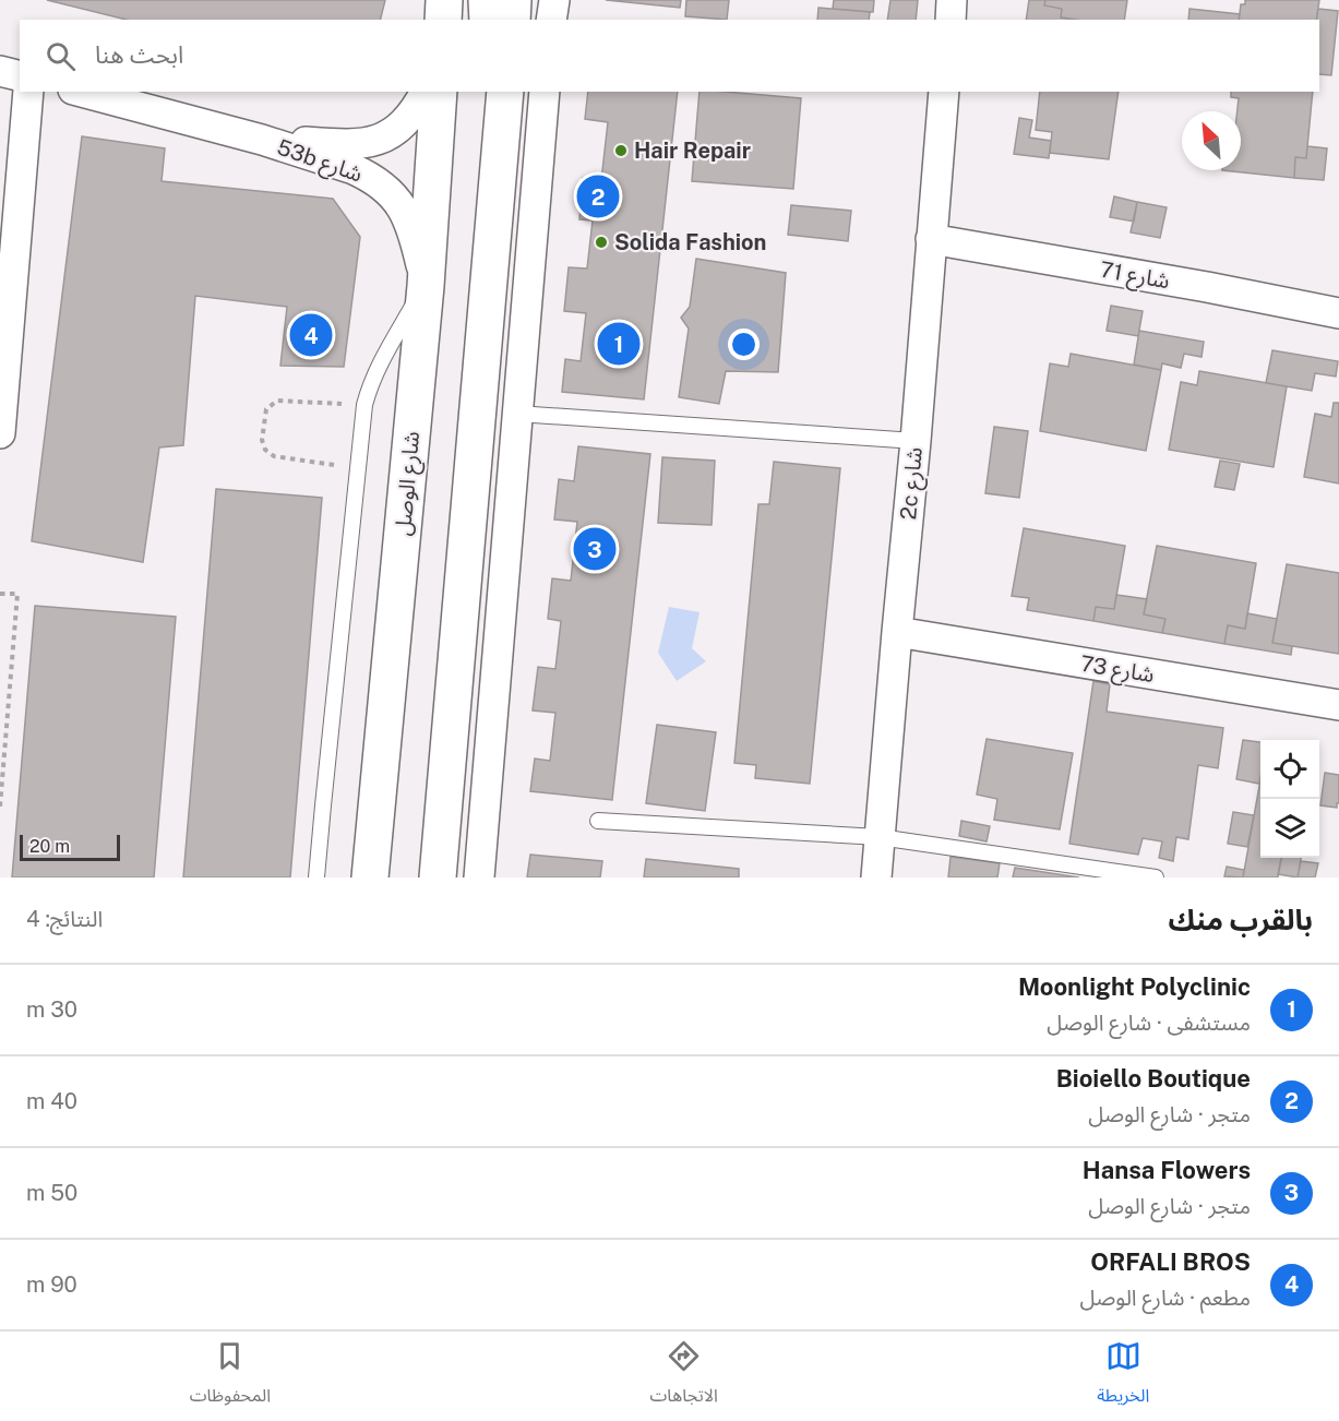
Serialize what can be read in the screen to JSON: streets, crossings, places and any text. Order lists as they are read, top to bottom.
{
  "streets": {
    "main road": ["شارع الوصل"],
    "street": [
      "53b شارع",
      "شارع 71",
      "2c شارع",
      "شارع 73"
    ]
  },
  "crossings": [
    ["53b شارع", "شارع الوصل"],
    ["شارع 71", "2c شارع"],
    ["2c شارع", "شارع 73"]
  ],
  "places": ["Hair Repair", "Solida Fashion"],
  "scale_bar": "20 m",
  "north": "top left",
  "page": {
    "search": "ابحث هنا",
    "pins": [
      "2",
      "4",
      "1",
      "3"
    ],
    "scale": "20 m",
    "heading": ["بالقرب منك", "النتائج: 4"],
    "list": [
      {
        "mark": "1",
        "name": "Moonlight Polyclinic",
        "note": "مستشفى · شارع الوصل",
        "value": "30 m"
      },
      {
        "mark": "2",
        "name": "Bioiello Boutique",
        "note": "متجر · شارع الوصل",
        "value": "40 m"
      },
      {
        "mark": "3",
        "name": "Hansa Flowers",
        "note": "متجر · شارع الوصل",
        "value": "50 m"
      },
      {
        "mark": "4",
        "name": "ORFALI BROS",
        "note": "مطعم · شارع الوصل",
        "value": "90 m"
      }
    ],
    "nav": ["الخريطة", "الاتجاهات", "المحفوظات"]
  }
}
